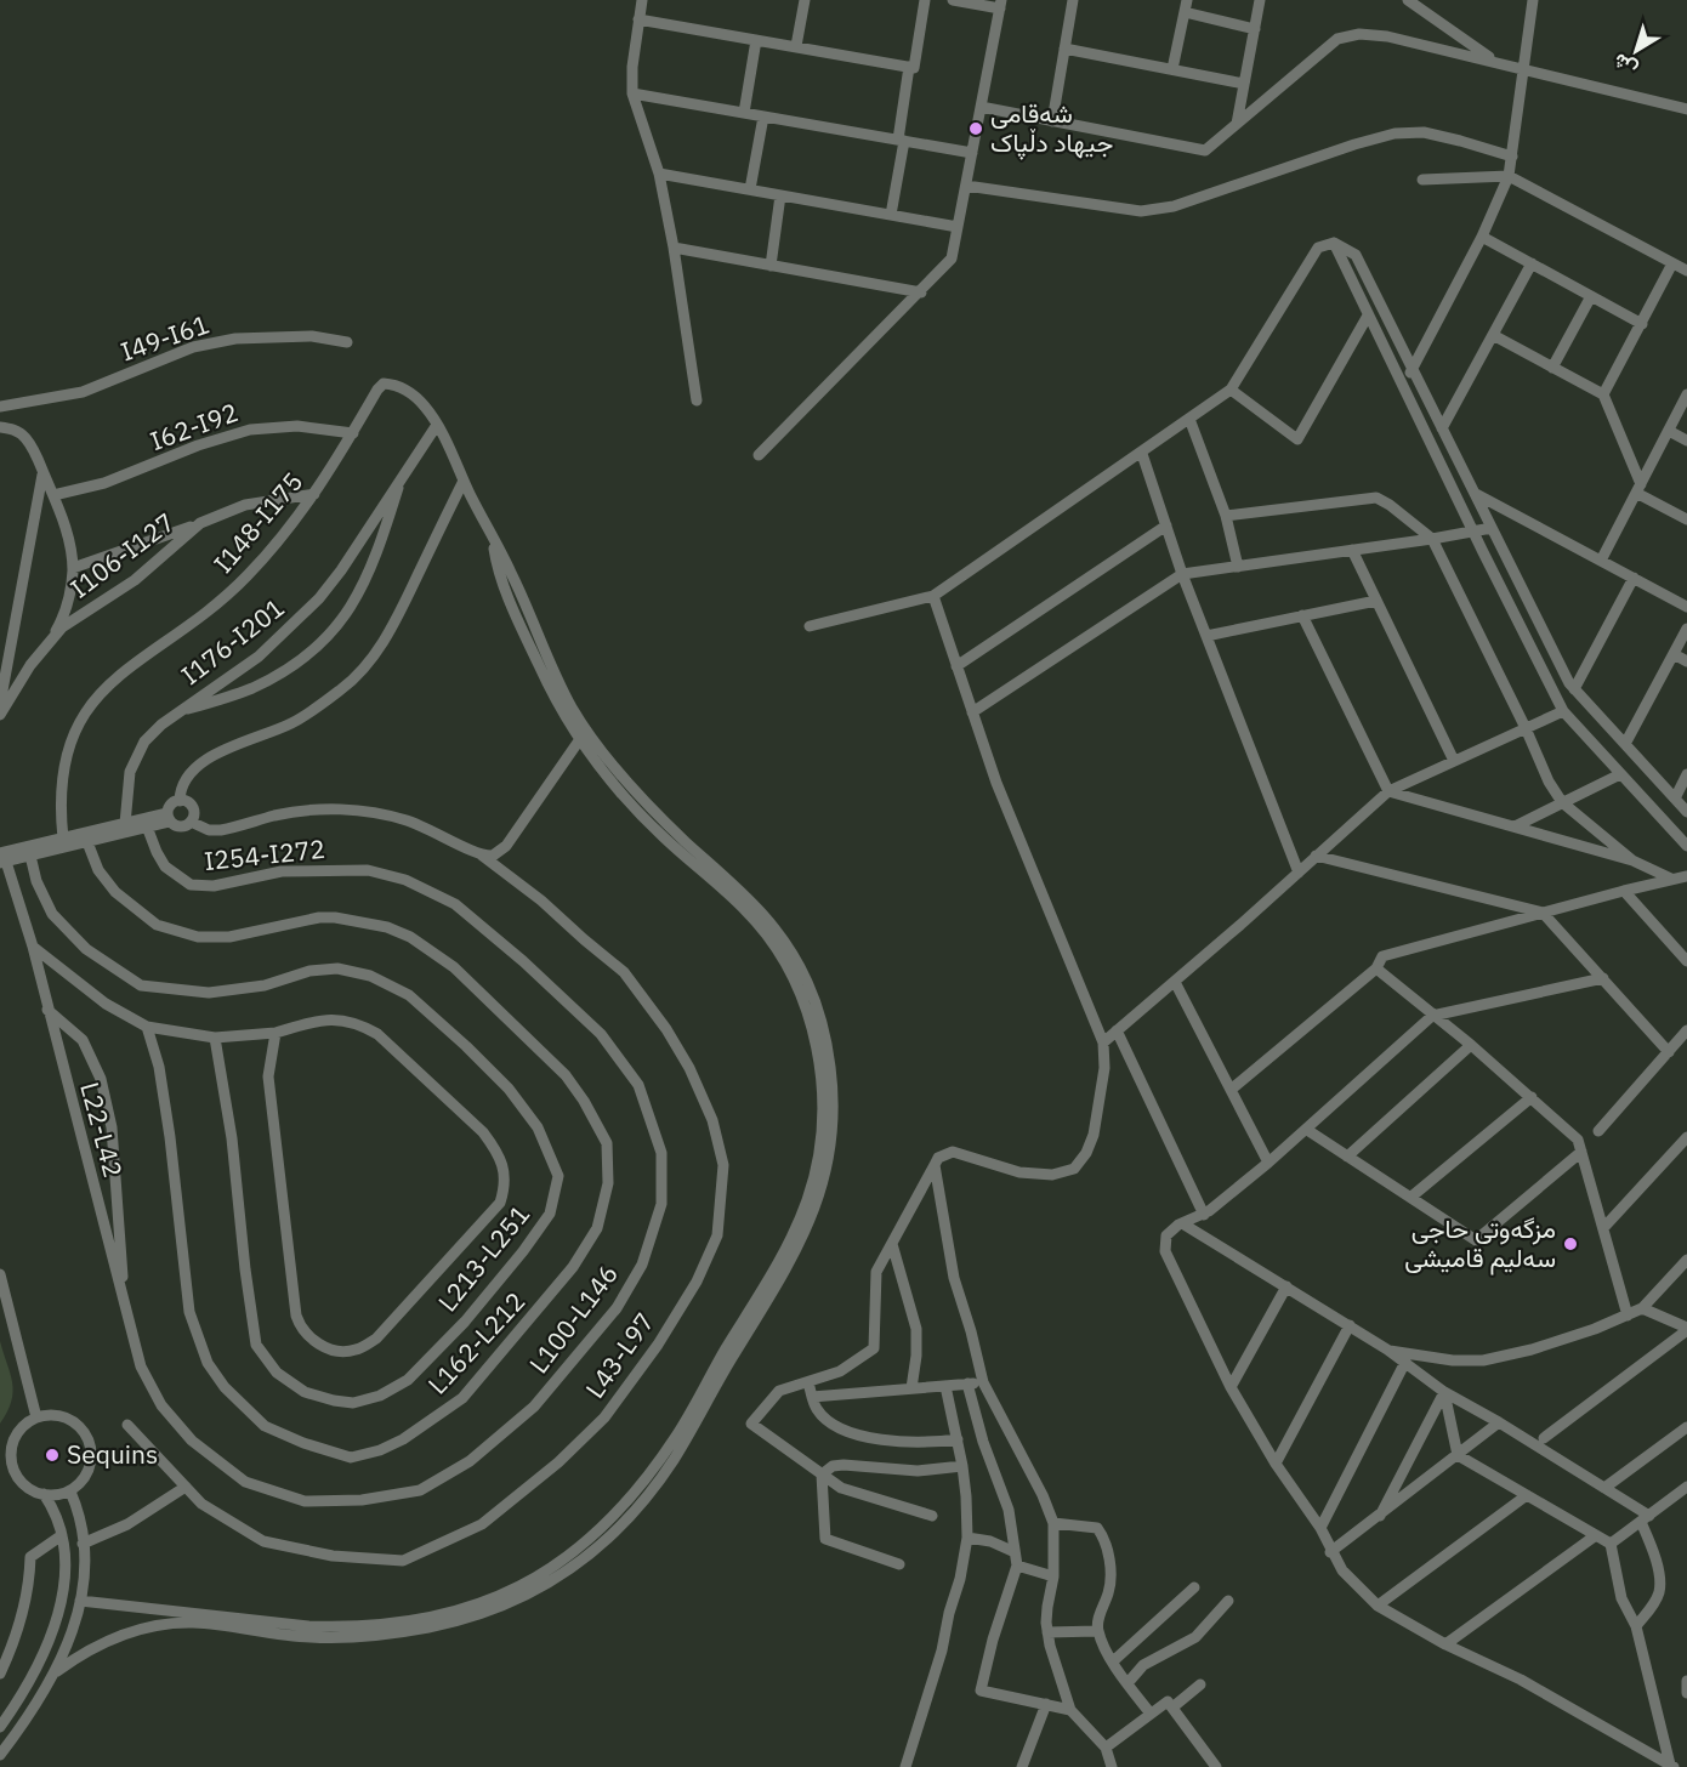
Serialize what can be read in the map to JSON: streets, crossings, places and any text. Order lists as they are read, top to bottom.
{
  "streets": {
    "street": [
      "I49-I61",
      "I62-I92",
      "I148-I175",
      "I106-I127",
      "I176-I201",
      "I254-I272",
      "L22-L42",
      "L213-L251",
      "L100-L146",
      "L162-L212",
      "L43-L97"
    ]
  },
  "crossings": [
    ["I62-I92", "I148-I175"],
    ["I148-I175", "I106-I127"],
    ["I148-I175", "I176-I201"],
    ["I254-I272", "L100-L146"],
    ["L22-L42", "L100-L146"]
  ],
  "places": ["شەقامی جیهاد دڵپاک", "مزگەوتی حاجی سەلیم قامیشی", "Sequins"],
  "north": "bottom left"
}
